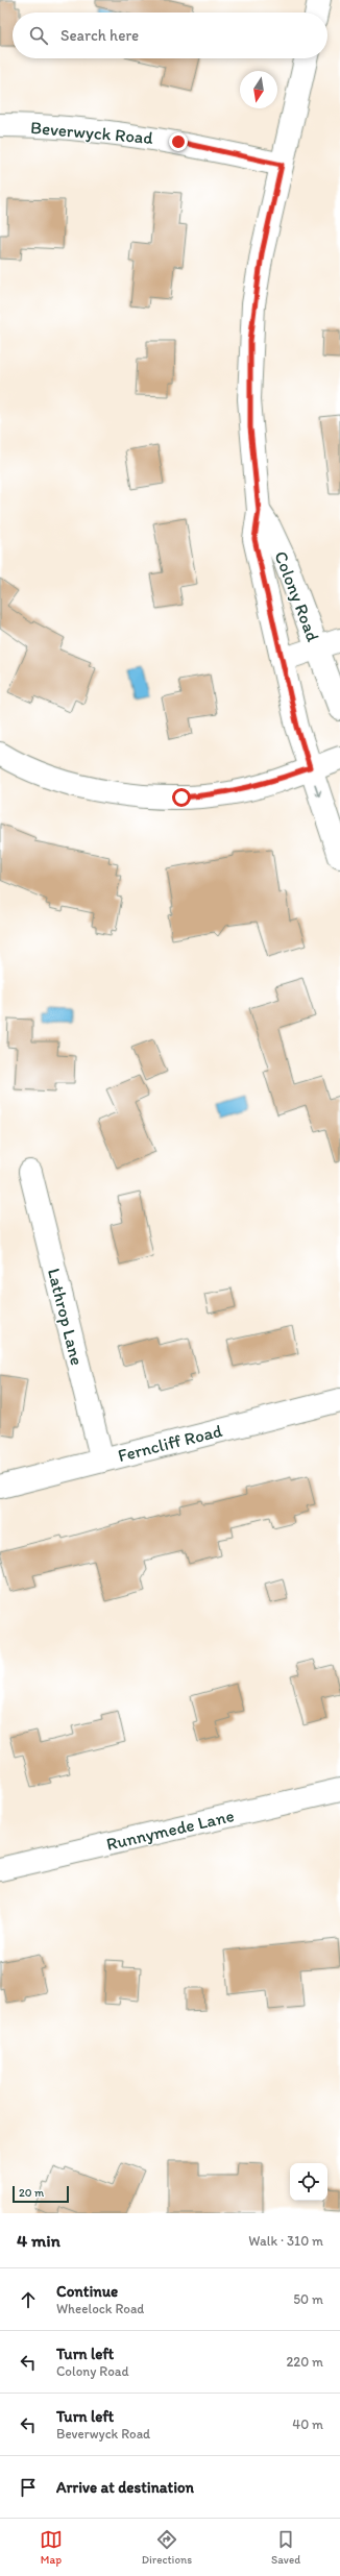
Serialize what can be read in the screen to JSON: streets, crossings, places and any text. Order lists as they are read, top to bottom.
{
  "streets": {
    "street": [
      "Beverwyck Road",
      "Colony Road",
      "Lathrop Lane",
      "Ferncliff Road",
      "Runnymede Lane"
    ]
  },
  "crossings": [
    ["Beverwyck Road", "Colony Road"],
    ["Lathrop Lane", "Ferncliff Road"]
  ],
  "scale_bar": "20 m",
  "north": "bottom",
  "page": {
    "search": "Search here",
    "scale": "20 m",
    "heading": ["4 min", "Walk · 310 m"],
    "list": [
      ["Continue", "Wheelock Road", "50 m"],
      ["Turn left", "Colony Road", "220 m"],
      ["Turn left", "Beverwyck Road", "40 m"],
      "Arrive at destination"
    ],
    "nav": ["Map", "Directions", "Saved"]
  }
}
